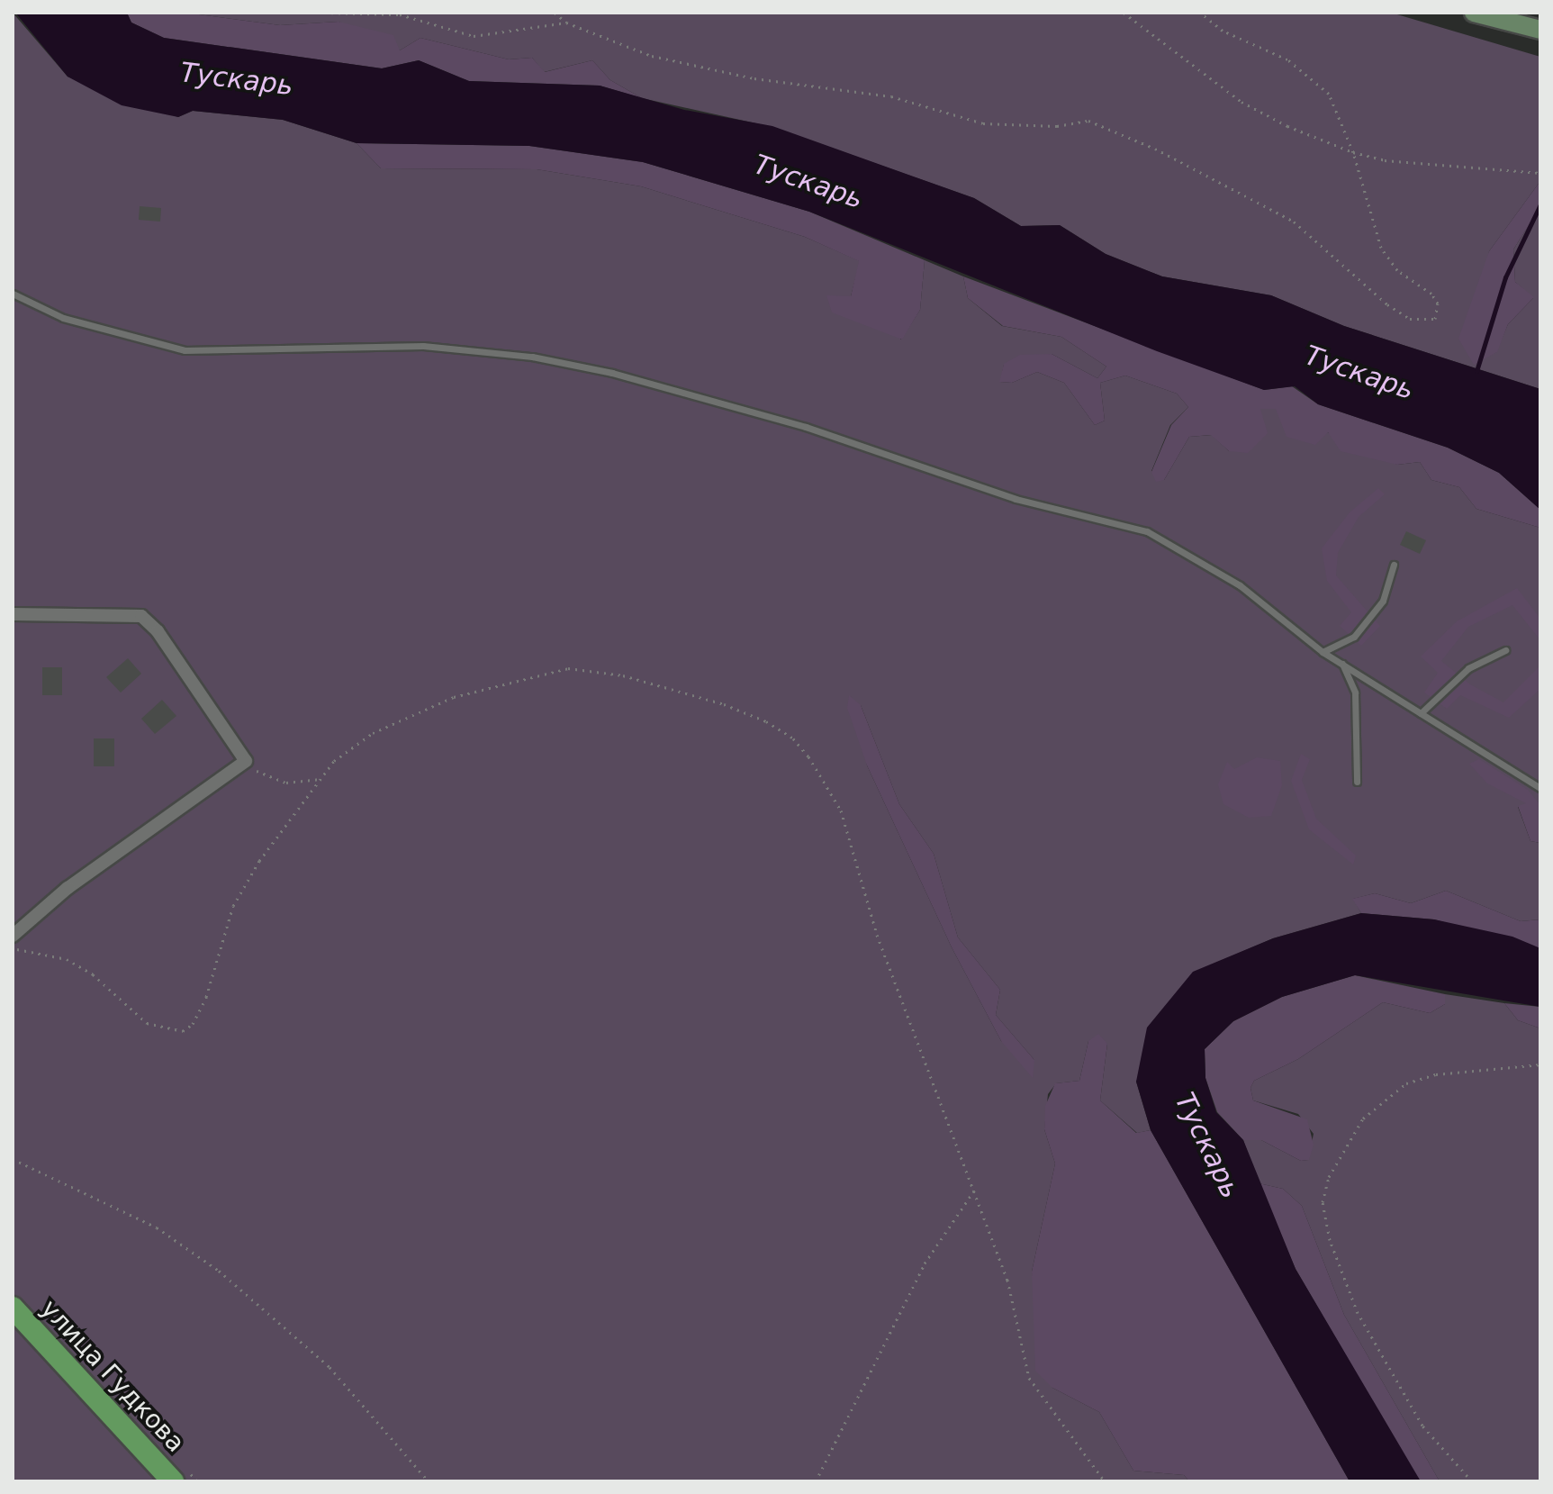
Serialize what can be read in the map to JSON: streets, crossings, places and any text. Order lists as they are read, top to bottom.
{
  "streets": {
    "main road": ["улица Гудкова"]
  },
  "water": ["Тускарь"]
}
